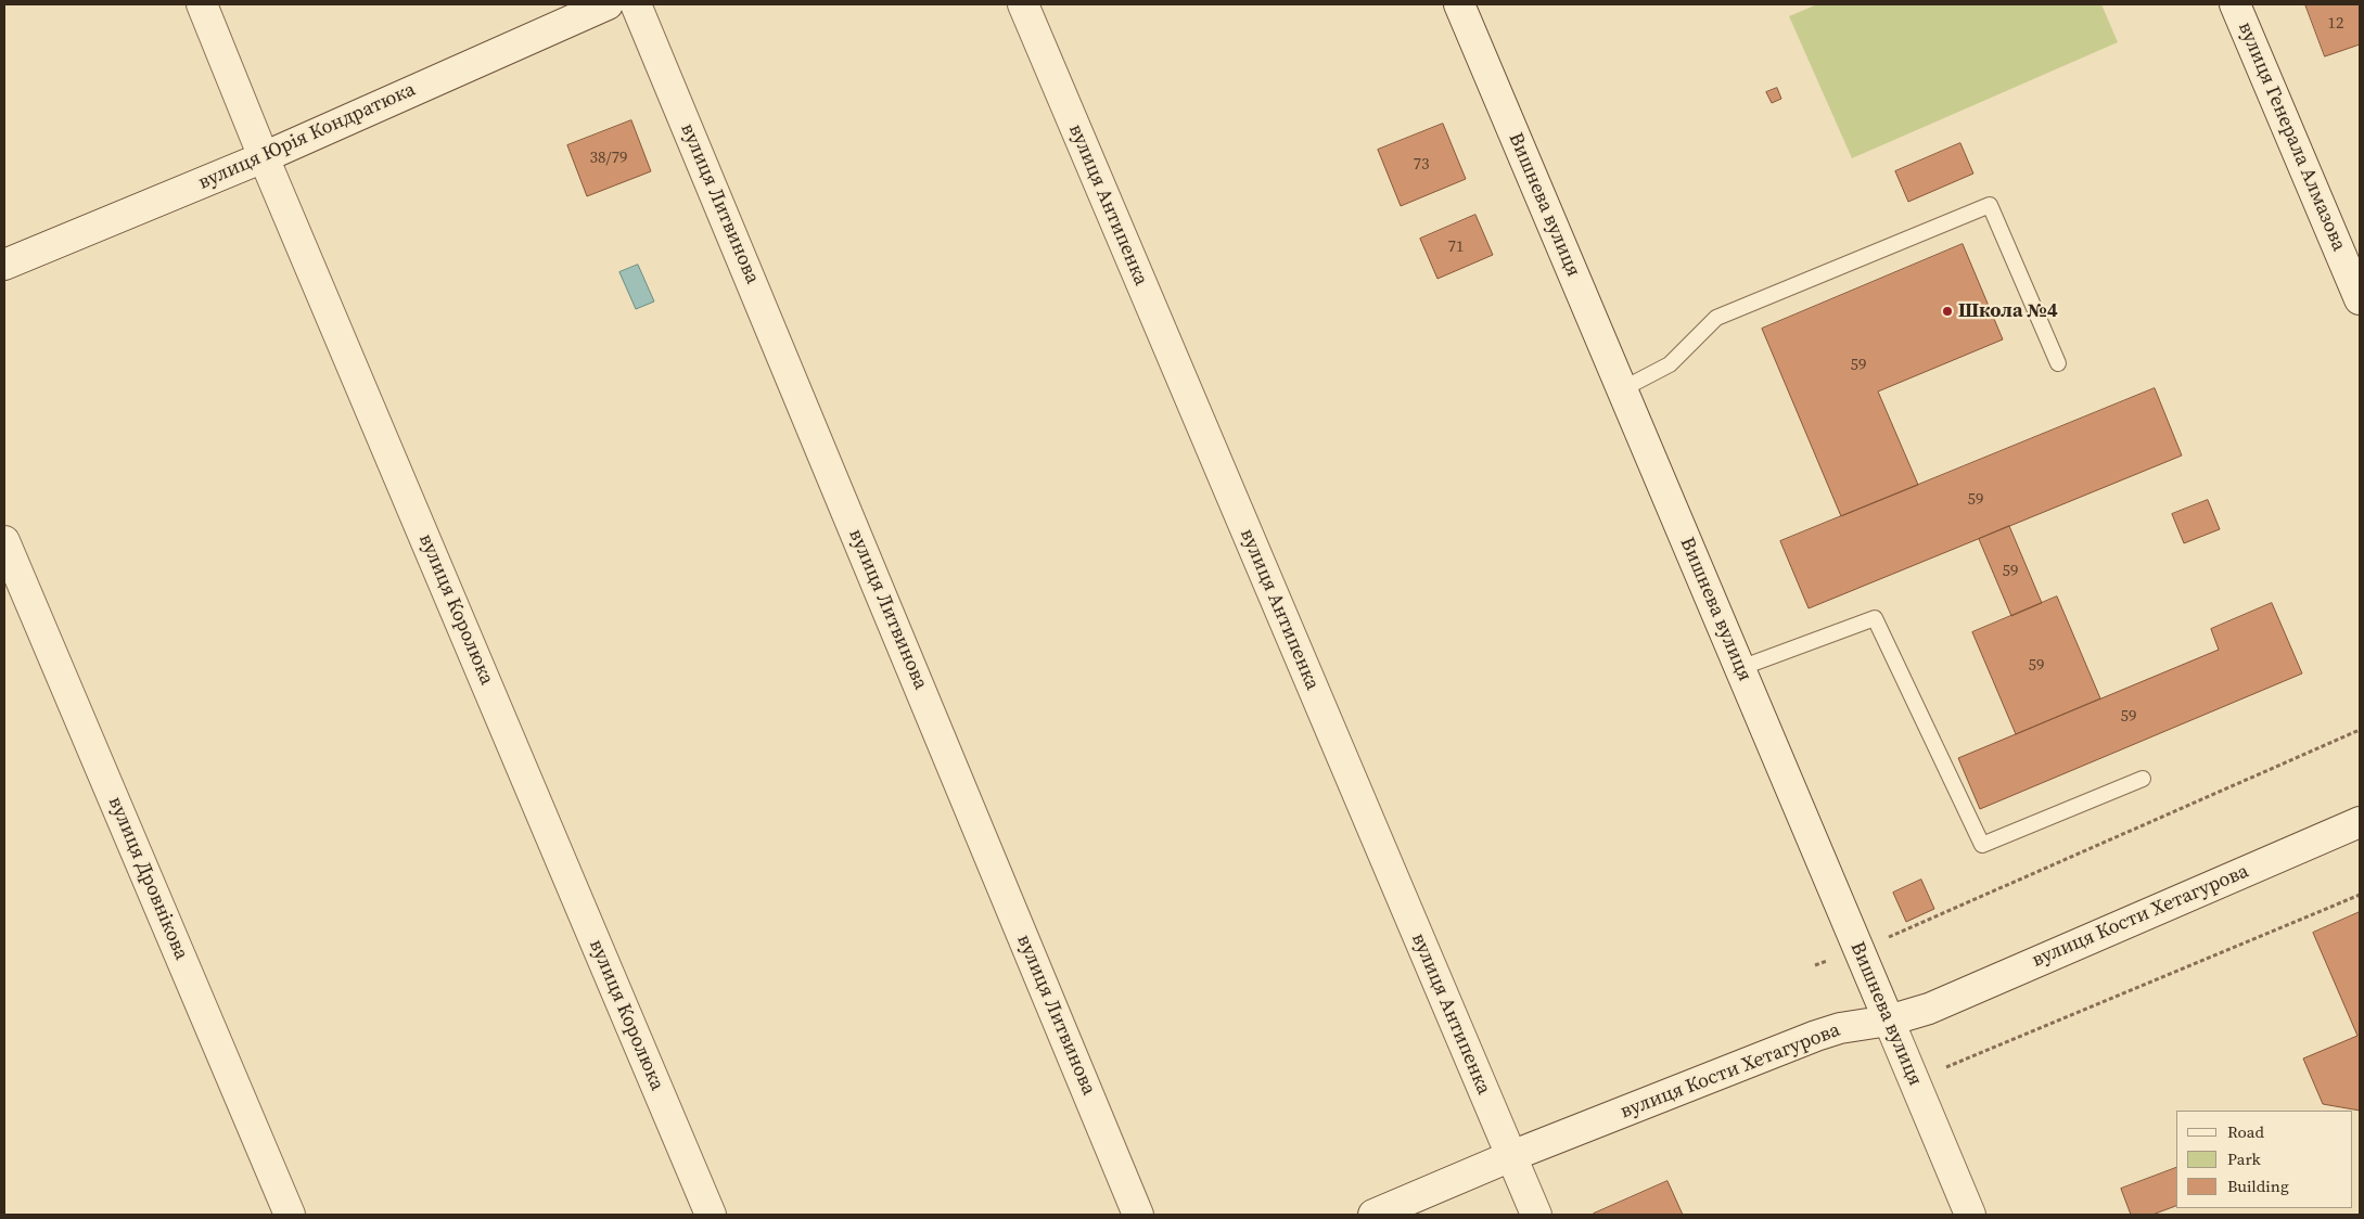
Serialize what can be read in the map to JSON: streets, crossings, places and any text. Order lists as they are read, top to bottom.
{
  "streets": {
    "street": [
      "вулиця Юрія Кондратюка",
      "вулиця Генерала Алмазова",
      "вулиця Литвинова",
      "вулиця Антипенка",
      "Вишнева вулиця",
      "вулиця Королюка",
      "вулиця Дровнікова",
      "вулиця Кости Хетагурова"
    ]
  },
  "crossings": [
    ["вулиця Юрія Кондратюка", "вулиця Королюка"],
    ["вулиця Антипенка", "вулиця Кости Хетагурова"],
    ["Вишнева вулиця", "вулиця Кости Хетагурова"]
  ],
  "places": ["Школа №4"],
  "house_numbers": [
    "12",
    "38/79",
    "73",
    "71",
    "59",
    "59",
    "59",
    "59",
    "59"
  ],
  "legend": ["Road", "Park", "Building"]
}
